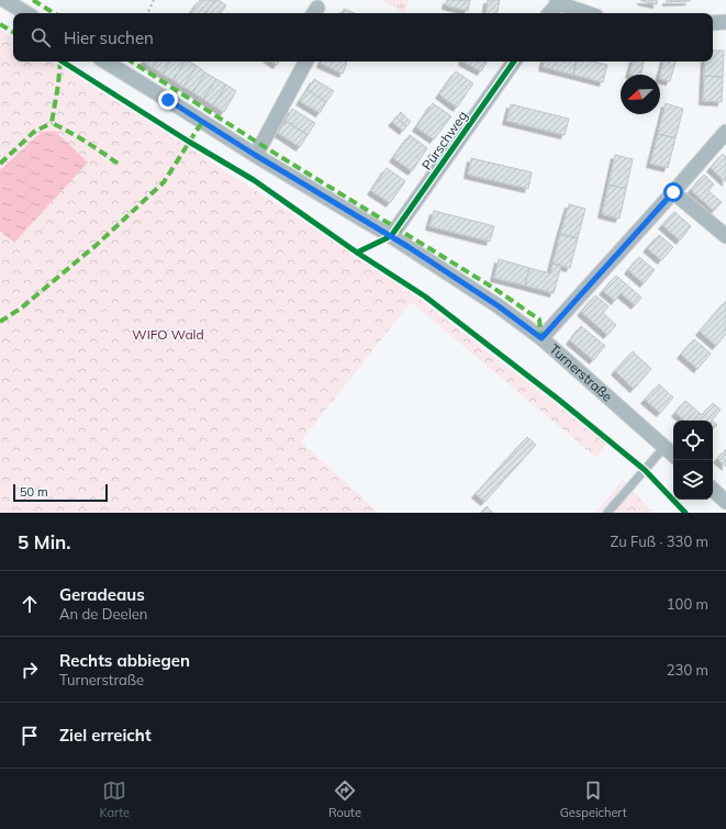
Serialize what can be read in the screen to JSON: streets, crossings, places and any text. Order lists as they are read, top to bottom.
{
  "streets": {
    "street": ["Pürschweg", "Turnerstraße"]
  },
  "crossings": [
    ["Pürschweg", "Turnerstraße"]
  ],
  "parks": ["WIFO Wald"],
  "scale_bar": "50 m",
  "north": "bottom left",
  "page": {
    "search": "Hier suchen",
    "scale": "50 m",
    "heading": ["5 Min.", "Zu Fuß · 330 m"],
    "list": [
      ["Geradeaus", "An de Deelen", "100 m"],
      ["Rechts abbiegen", "Turnerstraße", "230 m"],
      "Ziel erreicht"
    ],
    "nav": ["Karte", "Route", "Gespeichert"]
  }
}
